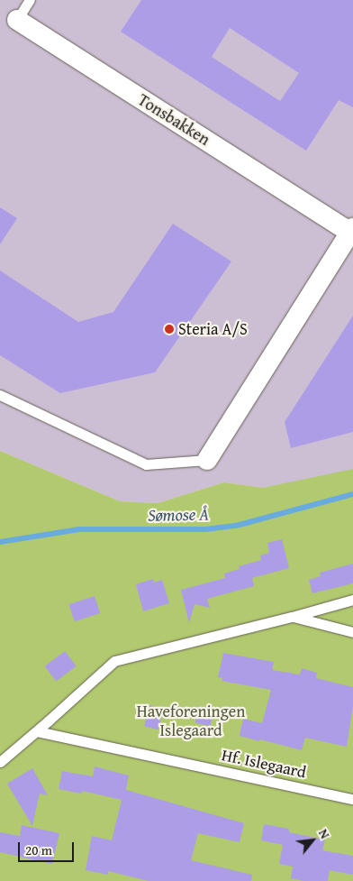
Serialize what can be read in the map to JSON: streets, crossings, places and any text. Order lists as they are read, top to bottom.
{
  "streets": {
    "street": ["Tonsbakken"],
    "lane": ["Hf. Islegaard"]
  },
  "water": ["Sømose Å"],
  "parks": ["Haveforeningen Islegaard"],
  "places": ["Steria A/S"],
  "scale_bar": "20 m",
  "north": "top right"
}
